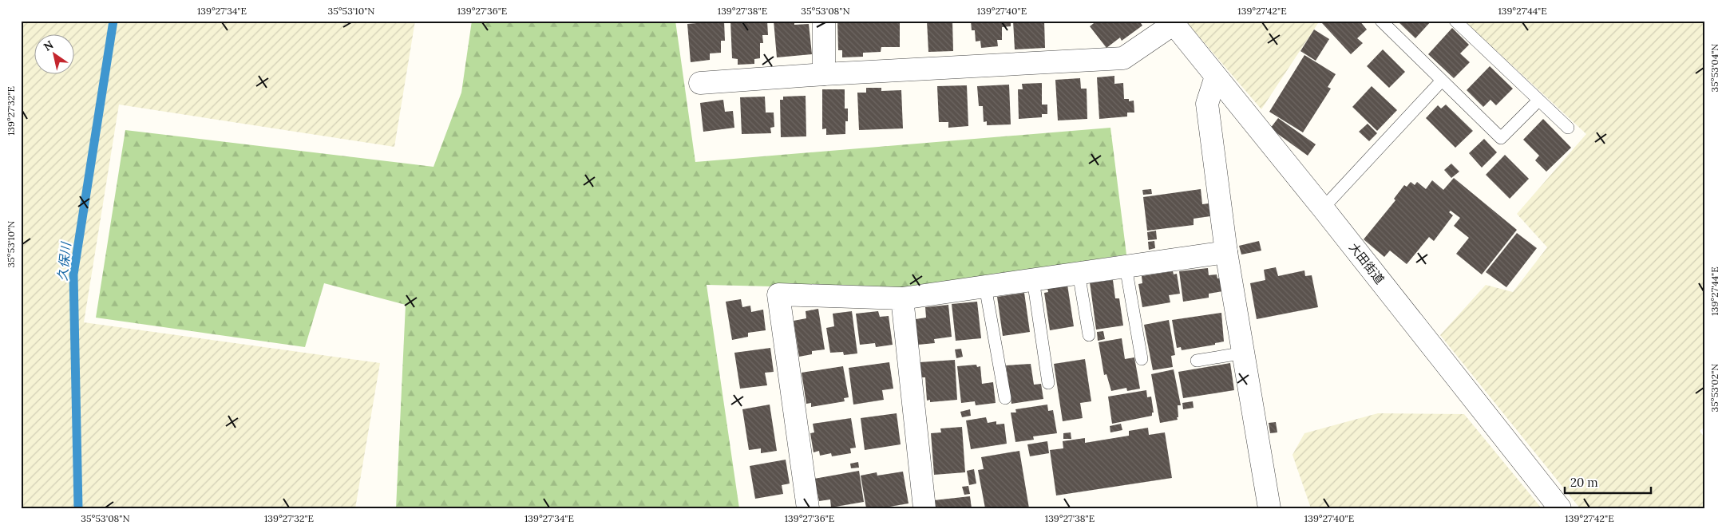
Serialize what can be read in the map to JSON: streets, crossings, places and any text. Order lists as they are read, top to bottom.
{
  "streets": {
    "street": ["大田街道"]
  },
  "water": ["久保川"],
  "scale_bar": "20 m",
  "north": "top left",
  "coordinates": [
    "139°27'34\"E",
    "35°53'10\"N",
    "139°27'36\"E",
    "139°27'38\"E",
    "35°53'08\"N",
    "139°27'40\"E",
    "139°27'42\"E",
    "139°27'44\"E",
    "35°53'04\"N",
    "139°27'32\"E",
    "35°53'02\"N"
  ]
}
